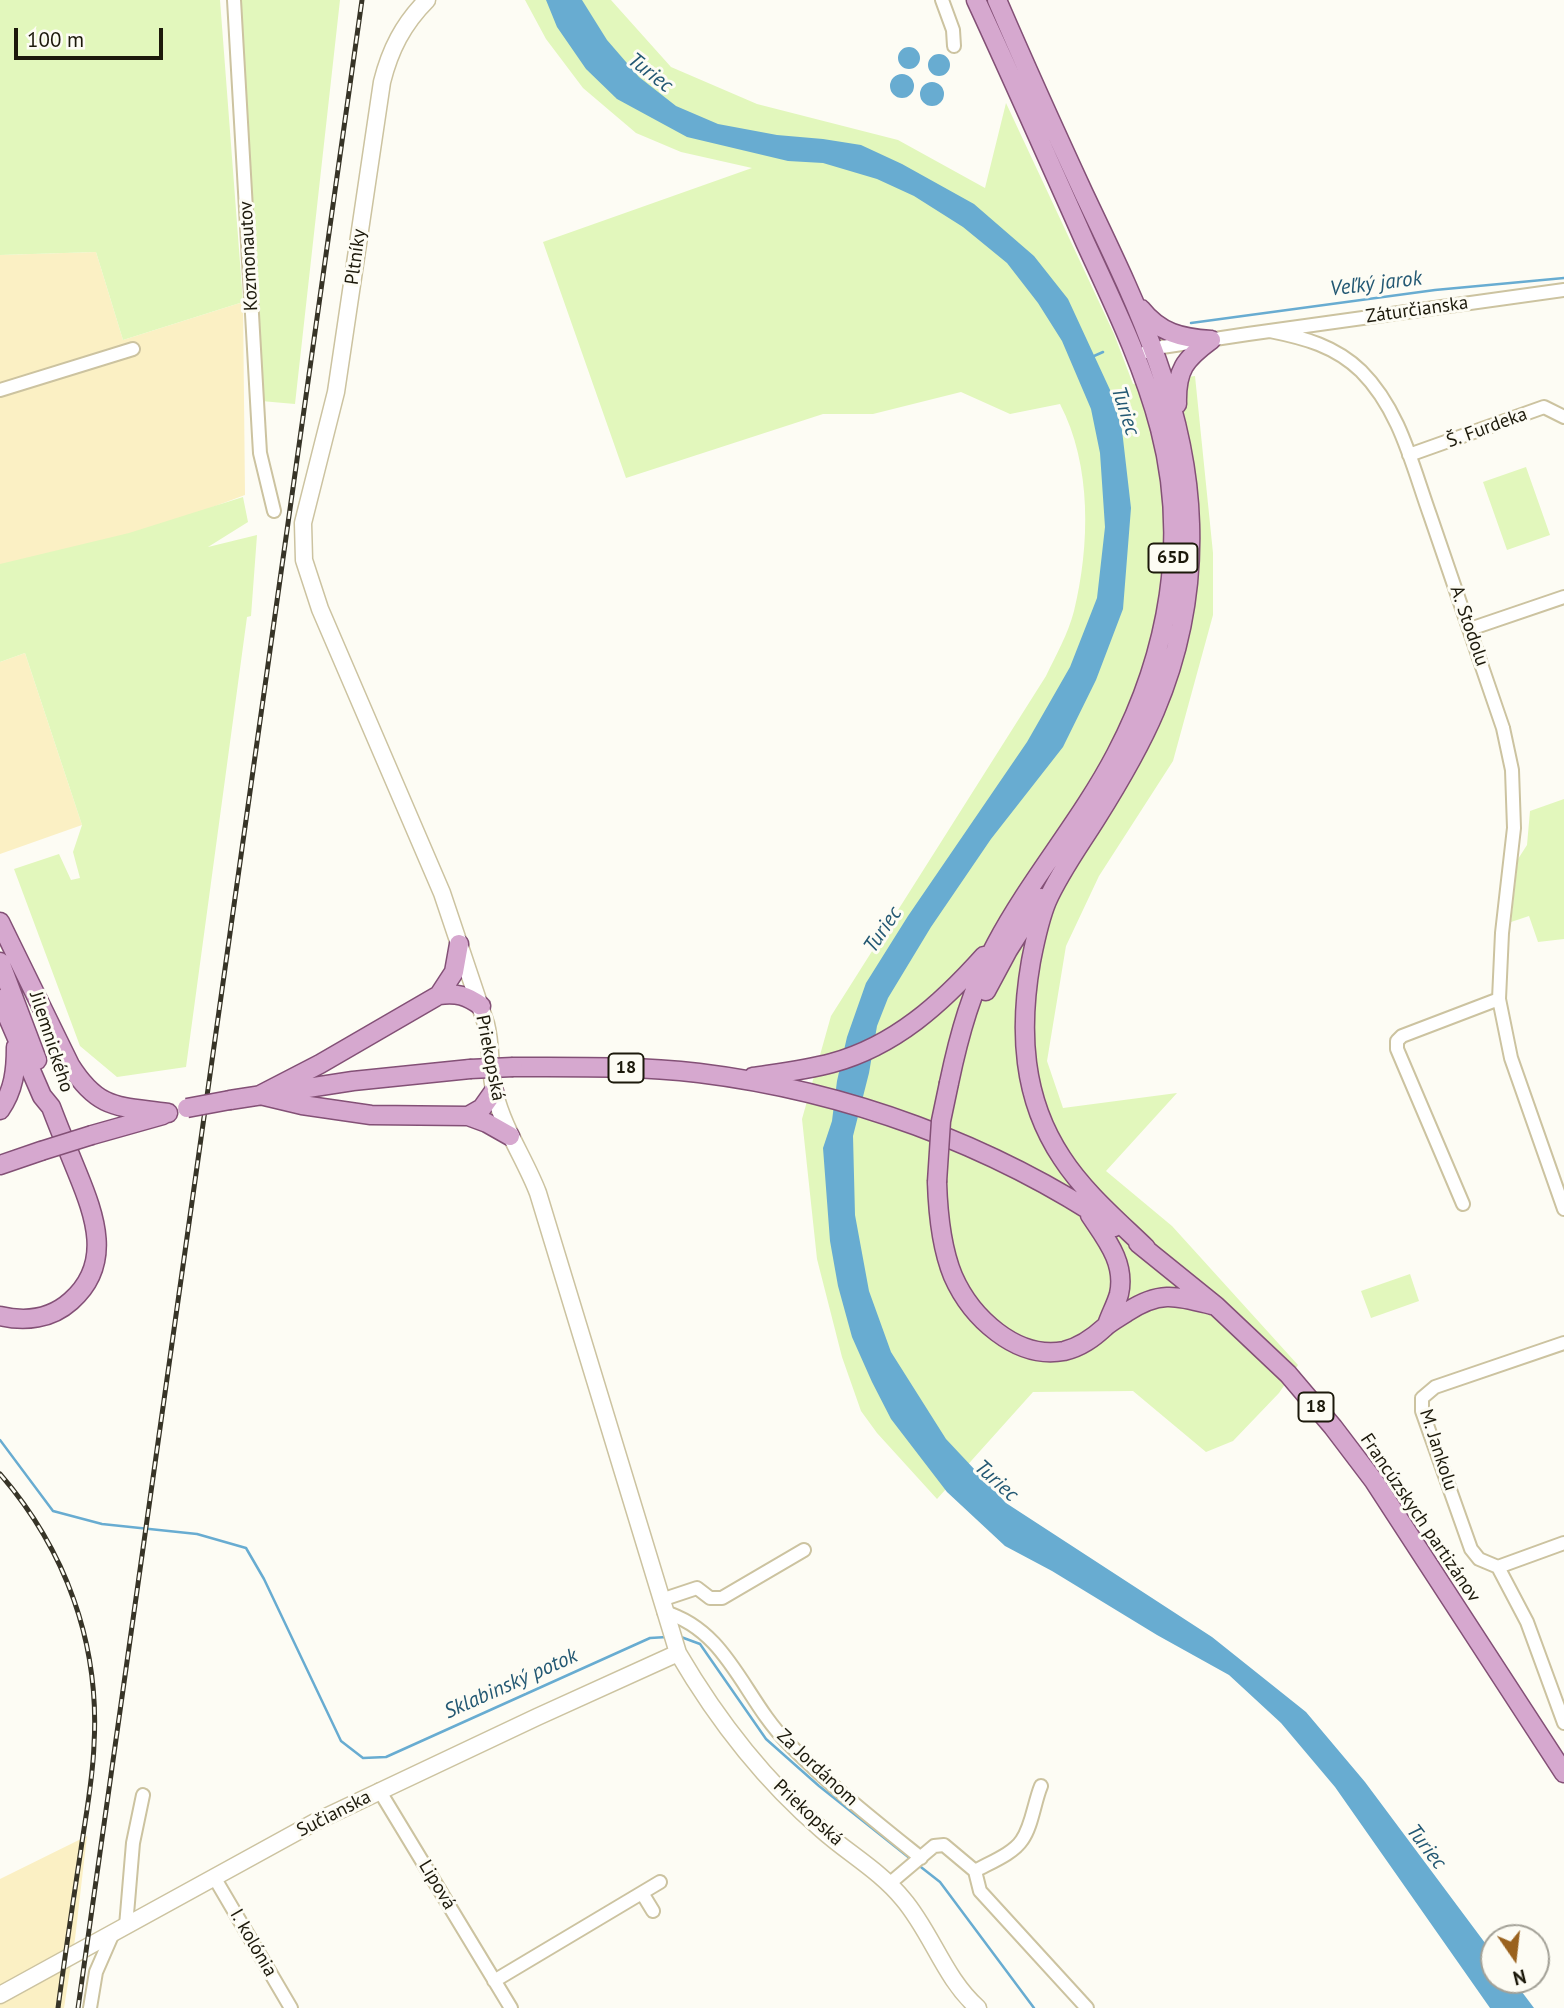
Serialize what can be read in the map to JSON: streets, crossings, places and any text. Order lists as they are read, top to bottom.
{
  "streets": {
    "main road": [
      "65D",
      "Jilemnického",
      "18",
      "Francúzskych partizánov"
    ],
    "street": [
      "Kozmonautov",
      "Pltníky",
      "Záturčianska",
      "Š. Furdeka",
      "A. Stodolu",
      "Priekopská",
      "M. Jankolu",
      "Za Jordánom",
      "Sučianska",
      "Lipová",
      "I. kolónia"
    ]
  },
  "crossings": [
    ["Pltníky", "Priekopská"],
    ["Záturčianska", "65D"],
    ["Záturčianska", "A. Stodolu"],
    ["Š. Furdeka", "A. Stodolu"],
    ["Priekopská", "Za Jordánom"],
    ["Priekopská", "Sučianska"],
    ["18", "Francúzskych partizánov"],
    ["Sučianska", "Lipová"],
    ["Sučianska", "I. kolónia"]
  ],
  "water": ["Turiec", "Veľký jarok", "Sklabinský potok"],
  "scale_bar": "100 m",
  "north": "bottom"
}
